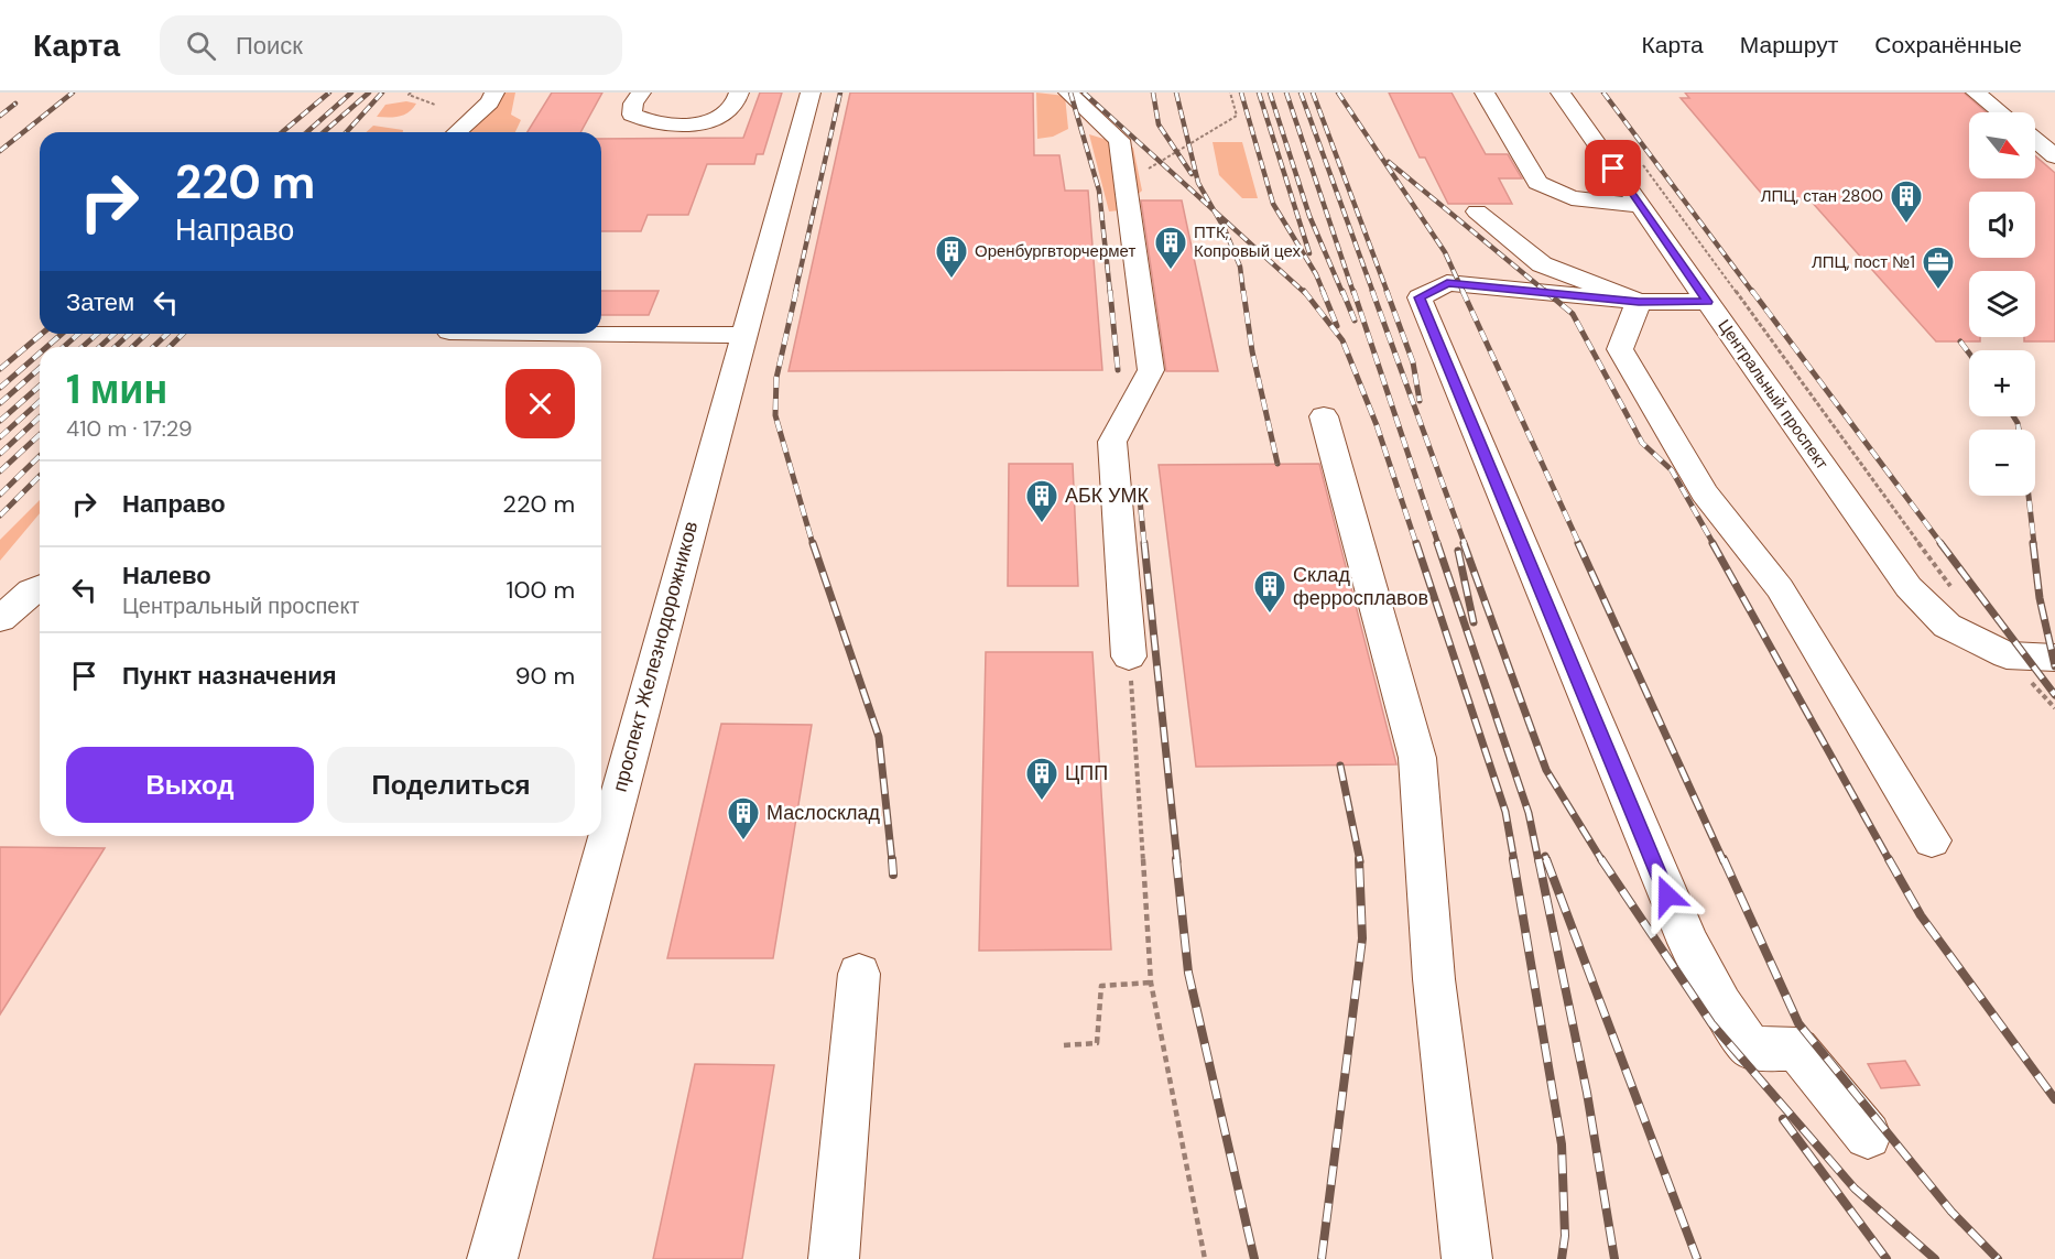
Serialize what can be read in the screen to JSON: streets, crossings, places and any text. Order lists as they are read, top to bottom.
{
  "streets": {
    "street": ["Центральный проспект", "проспект Железнодорожников"]
  },
  "places": {
    "building": [
      "ЛПЦ, стан 2800",
      "ПТК, Копровый цех",
      "Оренбургвторчермет",
      "АБК УМК",
      "Склад ферросплавов",
      "ЦПП",
      "Маслосклад"
    ],
    "office": ["ЛПЦ, пост №1"]
  },
  "north": "bottom right",
  "page": {
    "header": "Карта",
    "search": "Поиск",
    "nav": ["Карта", "Маршрут", "Сохранённые"],
    "map_buttons": ["+", "−"],
    "turn": ["220 m", "Направо"],
    "then": "Затем",
    "heading": ["1 мин", "410 m · 17:29"],
    "list": [
      {
        "name": "Направо",
        "value": "220 m"
      },
      {
        "name": "Налево",
        "note": "Центральный проспект",
        "value": "100 m"
      },
      {
        "name": "Пункт назначения",
        "value": "90 m"
      }
    ],
    "buttons": ["Выход", "Поделиться"]
  }
}
